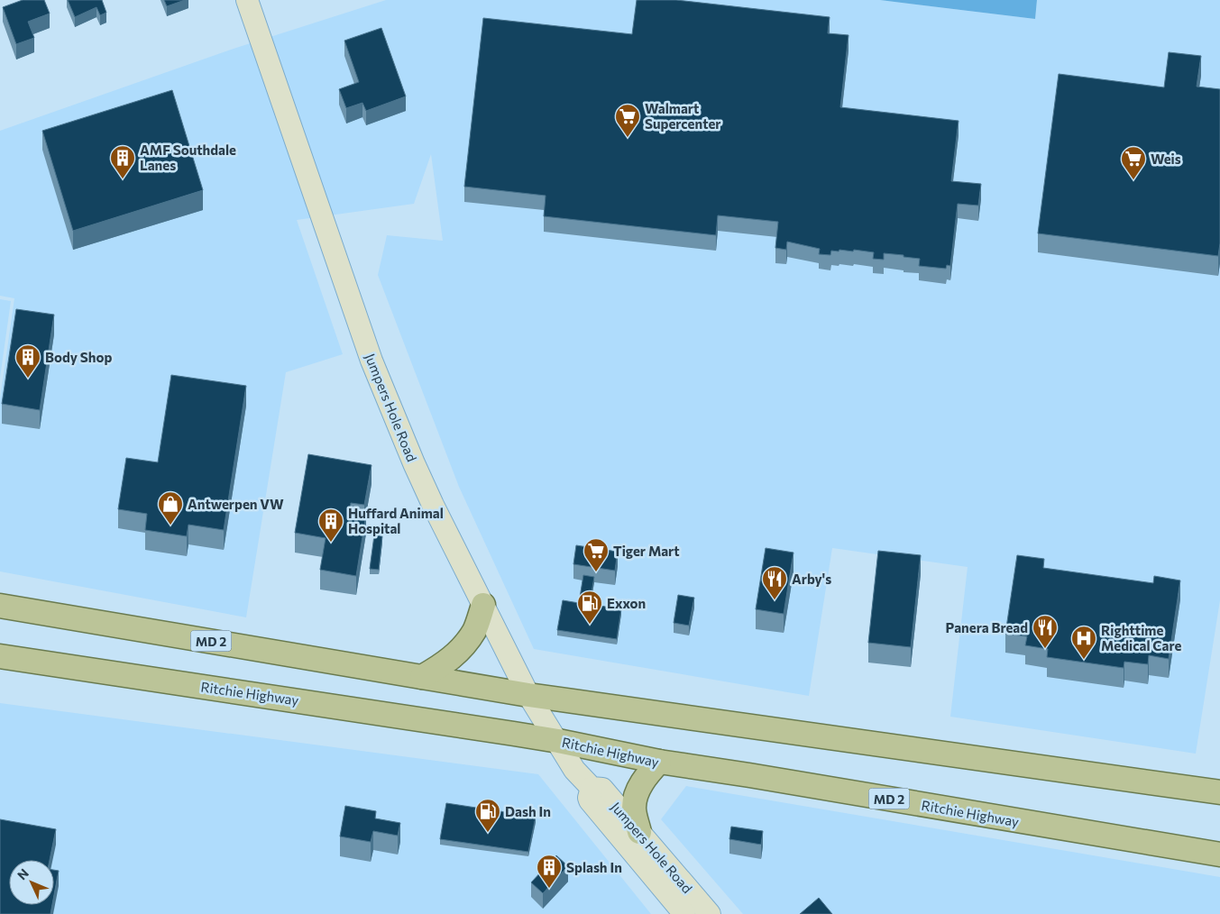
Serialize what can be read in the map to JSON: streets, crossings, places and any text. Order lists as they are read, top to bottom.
{
  "streets": {
    "main road": ["Jumpers Hole Road", "MD 2", "Ritchie Highway"]
  },
  "crossings": [
    ["Jumpers Hole Road", "MD 2"],
    ["Jumpers Hole Road", "Ritchie Highway"]
  ],
  "places": {
    "supermarket": ["Walmart Supercenter", "Weis", "Tiger Mart"],
    "building": [
      "AMF Southdale Lanes",
      "Body Shop",
      "Huffard Animal Hospital",
      "Splash In"
    ],
    "shop": ["Antwerpen VW"],
    "restaurant": ["Arby's", "Panera Bread"],
    "fuel station": ["Exxon", "Dash In"],
    "hospital": ["Righttime Medical Care"]
  },
  "north": "top left"
}
